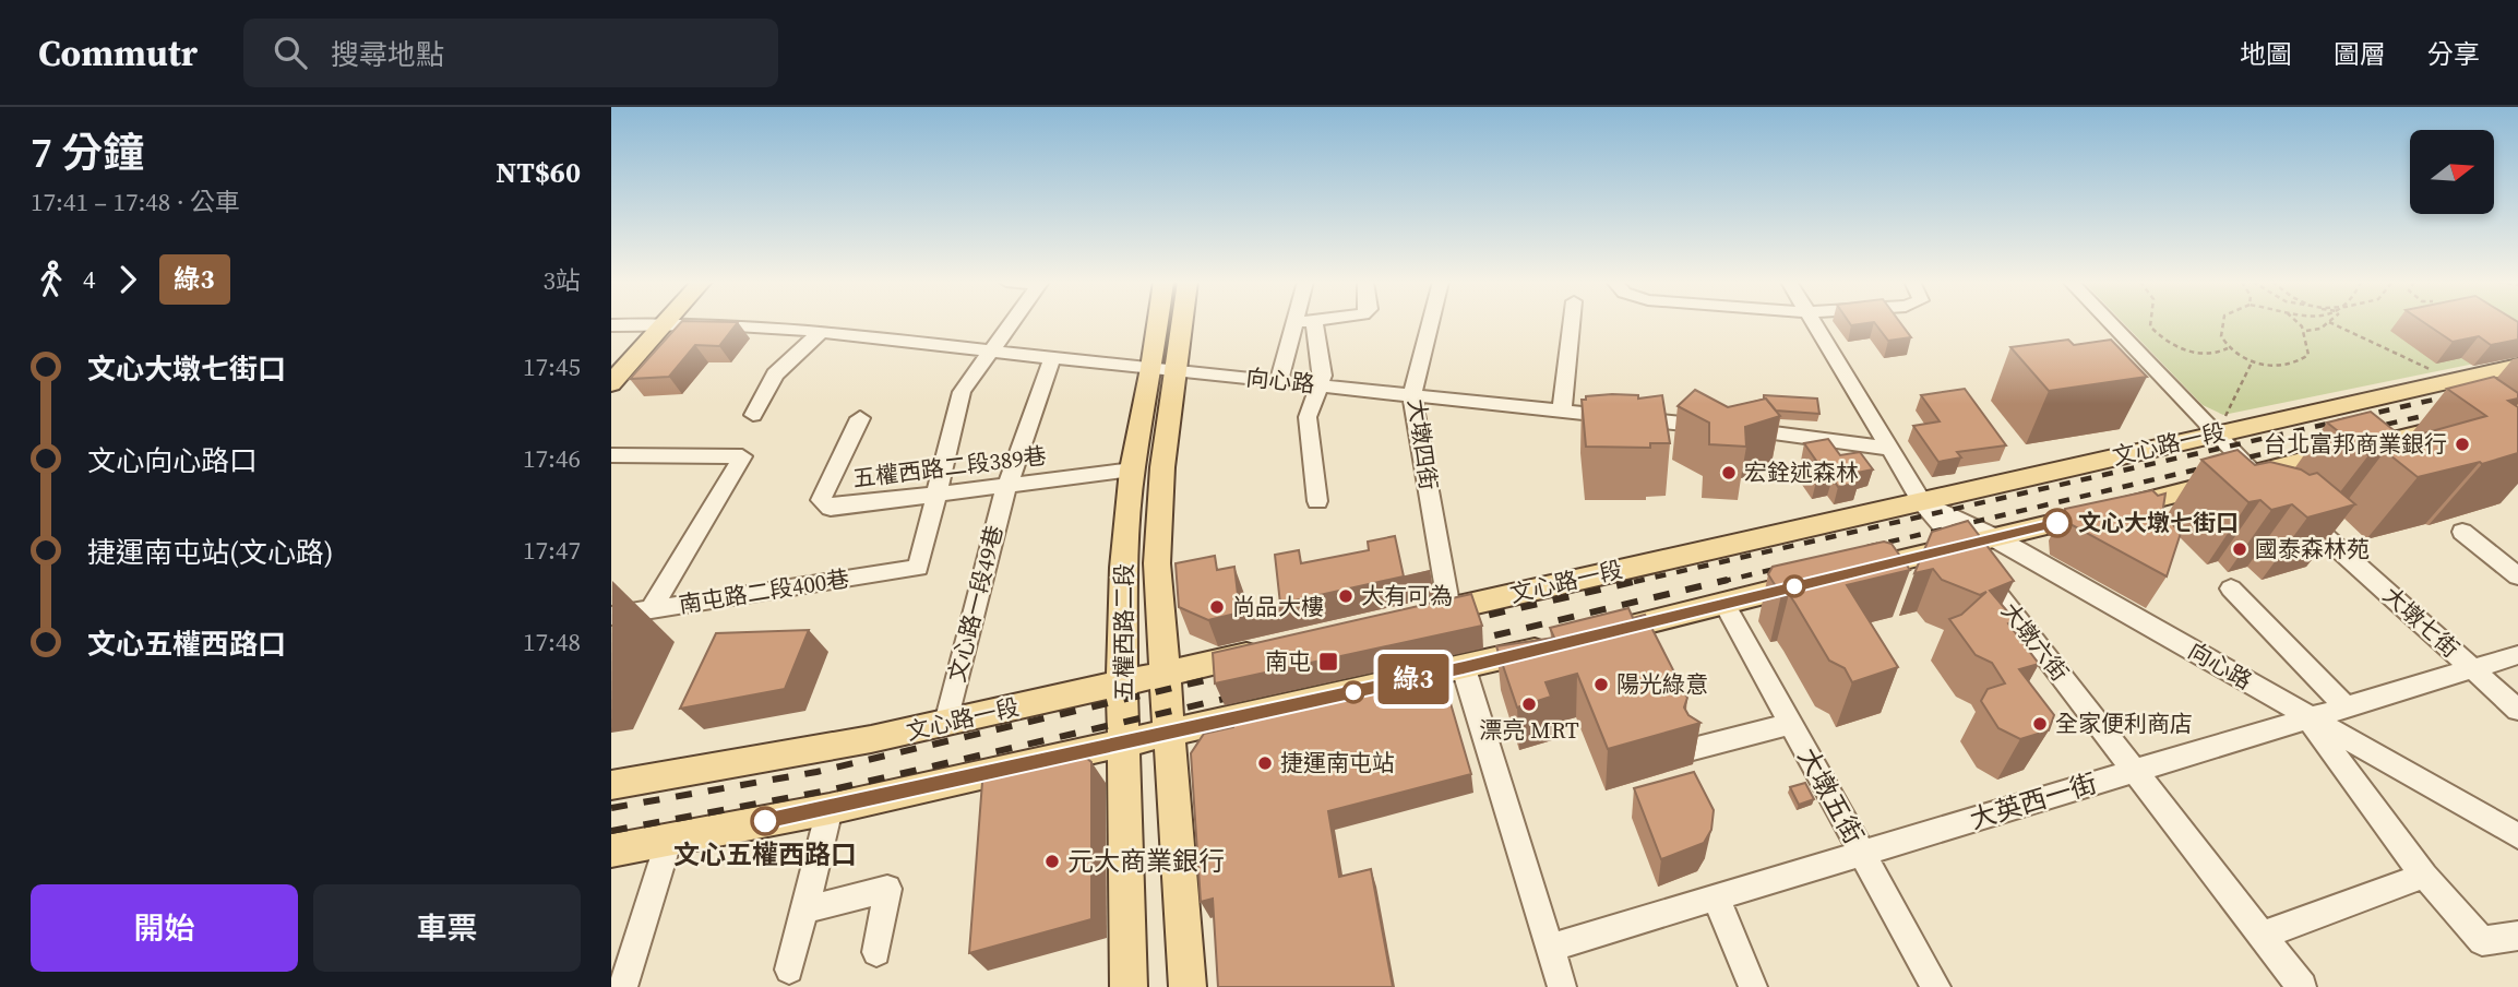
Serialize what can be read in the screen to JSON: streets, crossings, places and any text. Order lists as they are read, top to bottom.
{
  "streets": {
    "main road": ["文心路一段", "五權西路二段"],
    "street": [
      "向心路",
      "大墩四街",
      "五權西路二段389巷",
      "南屯路二段400巷",
      "文心路一段49巷",
      "大墩七街",
      "大墩六街",
      "大墩五街",
      "大英西一街"
    ]
  },
  "crossings": [
    ["向心路", "大墩四街"],
    ["向心路", "文心路一段"],
    ["向心路", "文心路一段49巷"],
    ["向心路", "五權西路二段"],
    ["向心路", "大墩六街"],
    ["向心路", "大英西一街"],
    ["大墩四街", "文心路一段"],
    ["文心路一段", "文心路一段49巷"],
    ["文心路一段", "大墩七街"],
    ["文心路一段", "五權西路二段"],
    ["文心路一段", "大墩六街"],
    ["文心路一段", "大墩五街"],
    ["五權西路二段389巷", "南屯路二段400巷"],
    ["五權西路二段389巷", "文心路一段49巷"],
    ["五權西路二段389巷", "五權西路二段"],
    ["大墩七街", "大英西一街"],
    ["大墩六街", "大英西一街"],
    ["大墩五街", "大英西一街"]
  ],
  "places": {
    "other": [
      "台北富邦商業銀行",
      "宏銓述森林",
      "文心大墩七街口",
      "國泰森林苑",
      "大有可為",
      "尚品大樓",
      "陽光綠意",
      "漂亮 MRT",
      "全家便利商店",
      "捷運南屯站",
      "文心五權西路口",
      "元大商業銀行"
    ],
    "transit": ["南屯"]
  },
  "lines": ["bus line 綠3"],
  "north": "right",
  "page": {
    "header": "Commutr",
    "search": "搜尋地點",
    "nav": ["地圖", "圖層", "分享"],
    "heading": ["7 分鐘", "17:41 – 17:48 · 公車", "NT$60"],
    "on_map": "綠3",
    "legs": ["4", "綠3", "3站"],
    "list": [
      {
        "name": "文心大墩七街口",
        "value": "17:45"
      },
      {
        "name": "文心向心路口",
        "value": "17:46"
      },
      {
        "name": "捷運南屯站(文心路)",
        "value": "17:47"
      },
      {
        "name": "文心五權西路口",
        "value": "17:48"
      }
    ],
    "buttons": ["開始", "車票"]
  }
}
